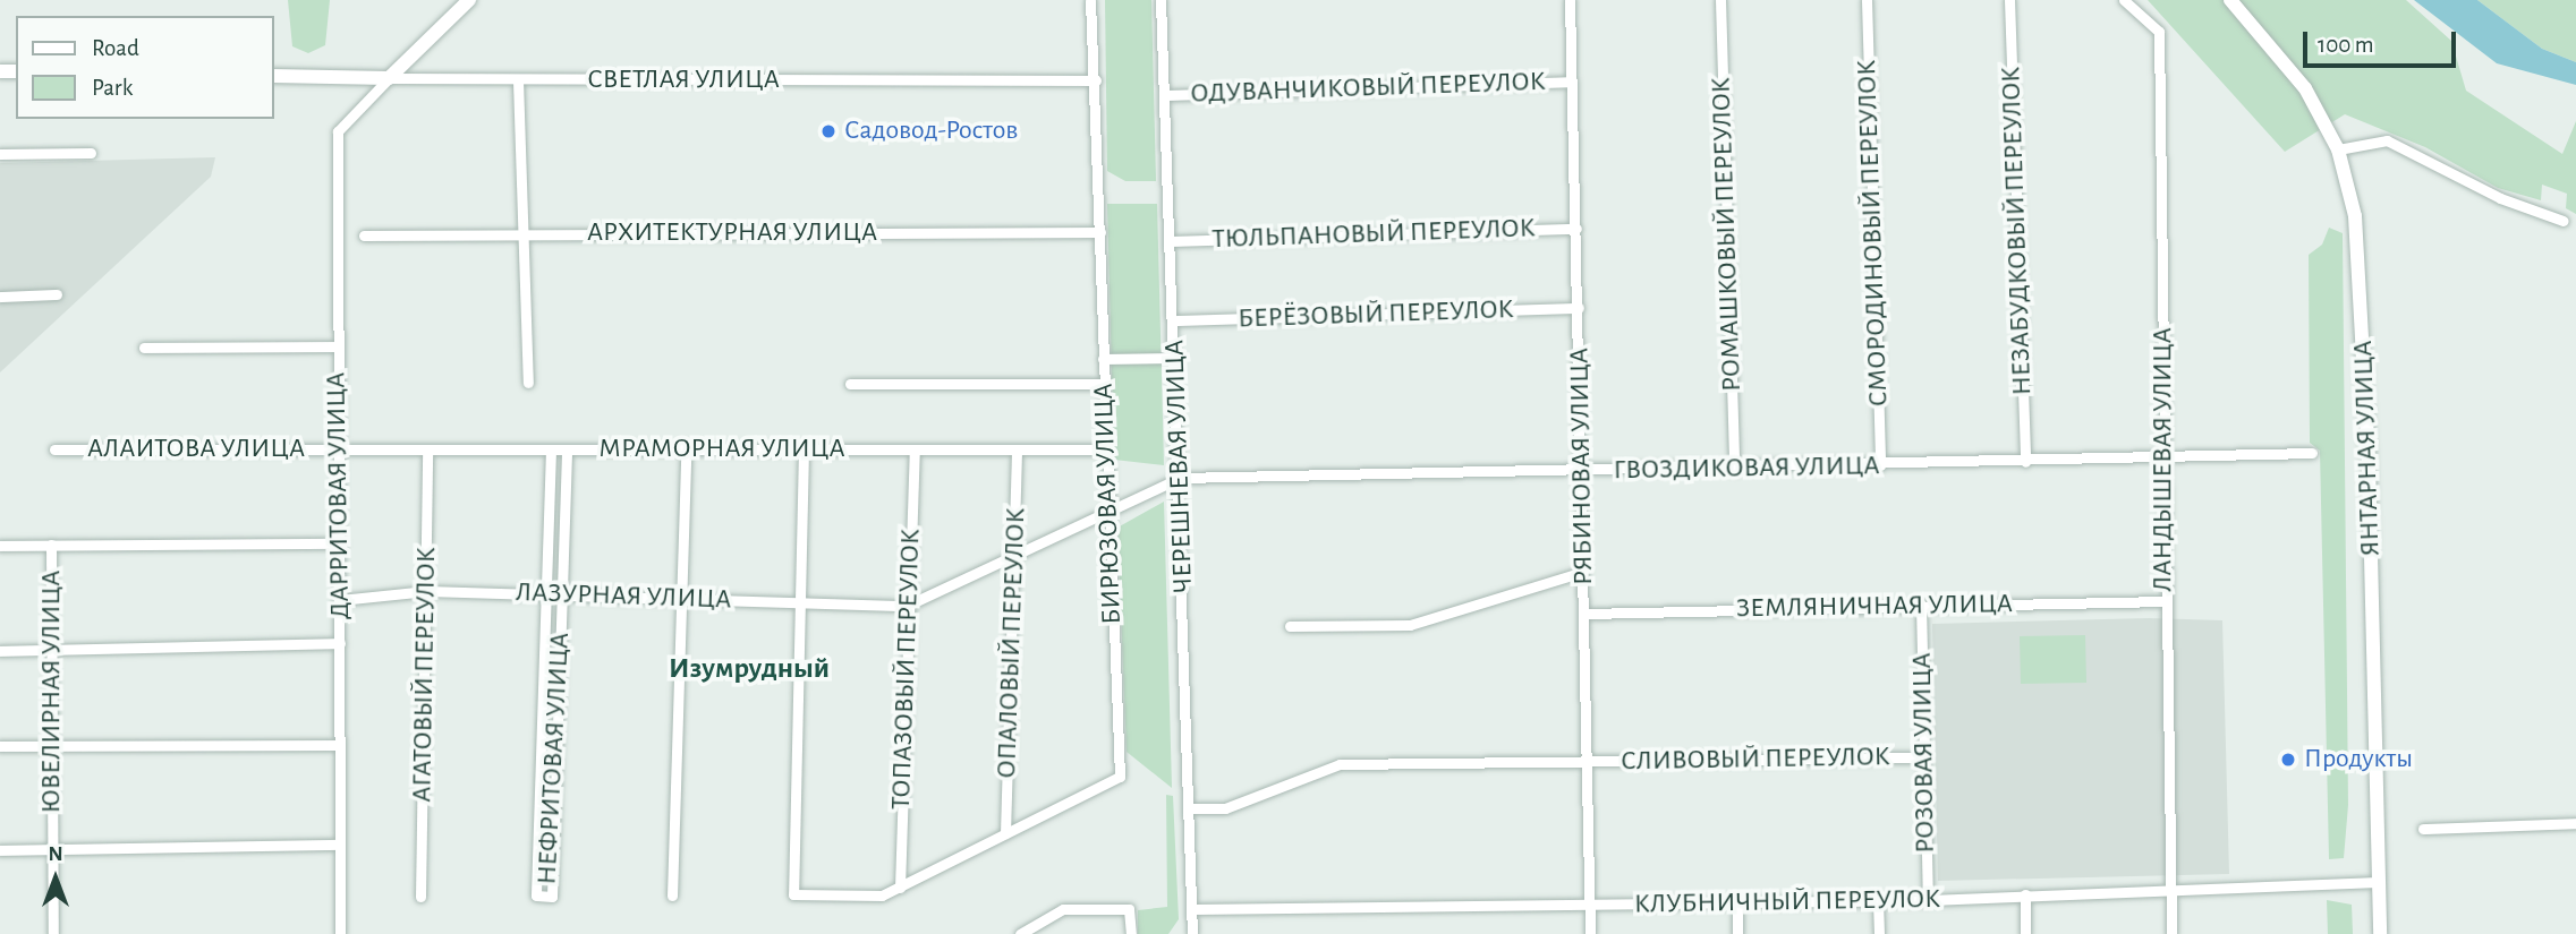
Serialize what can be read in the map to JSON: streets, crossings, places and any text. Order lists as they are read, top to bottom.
{
  "streets": {
    "street": [
      "СВЕТЛАЯ УЛИЦА",
      "ОДУВАНЧИКОВЫЙ ПЕРЕУЛОК",
      "НЕЗАБУДКОВЫЙ ПЕРЕУЛОК",
      "АРХИТЕКТУРНАЯ УЛИЦА",
      "СМОРОДИНОВЫЙ ПЕРЕУЛОК",
      "ТЮЛЬПАНОВЫЙ ПЕРЕУЛОК",
      "РОМАШКОВЫЙ ПЕРЕУЛОК",
      "БЕРЁЗОВЫЙ ПЕРЕУЛОК",
      "ЯНТАРНАЯ УЛИЦА",
      "АЛАИТОВА УЛИЦА",
      "МРАМОРНАЯ УЛИЦА",
      "ЛАНДЫШЕВАЯ УЛИЦА",
      "ЧЕРЕШНЕВАЯ УЛИЦА",
      "РЯБИНОВАЯ УЛИЦА",
      "ГВОЗДИКОВАЯ УЛИЦА",
      "ДАРРИТОВАЯ УЛИЦА",
      "БИРЮЗОВАЯ УЛИЦА",
      "ЛАЗУРНАЯ УЛИЦА",
      "ЗЕМЛЯНИЧНАЯ УЛИЦА",
      "ОПАЛОВЫЙ ПЕРЕУЛОК",
      "ТОПАЗОВЫЙ ПЕРЕУЛОК",
      "АГАТОВЫЙ ПЕРЕУЛОК",
      "ЮВЕЛИРНАЯ УЛИЦА",
      "РОЗОВАЯ УЛИЦА",
      "НЕФРИТОВАЯ УЛИЦА",
      "СЛИВОВЫЙ ПЕРЕУЛОК",
      "КЛУБНИЧНЫЙ ПЕРЕУЛОК"
    ]
  },
  "crossings": [
    ["СВЕТЛАЯ УЛИЦА", "ДАРРИТОВАЯ УЛИЦА"],
    ["СВЕТЛАЯ УЛИЦА", "БИРЮЗОВАЯ УЛИЦА"],
    ["ОДУВАНЧИКОВЫЙ ПЕРЕУЛОК", "ЧЕРЕШНЕВАЯ УЛИЦА"],
    ["ОДУВАНЧИКОВЫЙ ПЕРЕУЛОК", "РЯБИНОВАЯ УЛИЦА"],
    ["НЕЗАБУДКОВЫЙ ПЕРЕУЛОК", "ГВОЗДИКОВАЯ УЛИЦА"],
    ["АРХИТЕКТУРНАЯ УЛИЦА", "БИРЮЗОВАЯ УЛИЦА"],
    ["СМОРОДИНОВЫЙ ПЕРЕУЛОК", "ГВОЗДИКОВАЯ УЛИЦА"],
    ["ТЮЛЬПАНОВЫЙ ПЕРЕУЛОК", "ЧЕРЕШНЕВАЯ УЛИЦА"],
    ["ТЮЛЬПАНОВЫЙ ПЕРЕУЛОК", "РЯБИНОВАЯ УЛИЦА"],
    ["РОМАШКОВЫЙ ПЕРЕУЛОК", "ГВОЗДИКОВАЯ УЛИЦА"],
    ["БЕРЁЗОВЫЙ ПЕРЕУЛОК", "ЧЕРЕШНЕВАЯ УЛИЦА"],
    ["БЕРЁЗОВЫЙ ПЕРЕУЛОК", "РЯБИНОВАЯ УЛИЦА"],
    ["ЯНТАРНАЯ УЛИЦА", "КЛУБНИЧНЫЙ ПЕРЕУЛОК"],
    ["АЛАИТОВА УЛИЦА", "МРАМОРНАЯ УЛИЦА"],
    ["АЛАИТОВА УЛИЦА", "ДАРРИТОВАЯ УЛИЦА"],
    ["МРАМОРНАЯ УЛИЦА", "ДАРРИТОВАЯ УЛИЦА"],
    ["МРАМОРНАЯ УЛИЦА", "БИРЮЗОВАЯ УЛИЦА"],
    ["МРАМОРНАЯ УЛИЦА", "ОПАЛОВЫЙ ПЕРЕУЛОК"],
    ["МРАМОРНАЯ УЛИЦА", "ТОПАЗОВЫЙ ПЕРЕУЛОК"],
    ["МРАМОРНАЯ УЛИЦА", "АГАТОВЫЙ ПЕРЕУЛОК"],
    ["МРАМОРНАЯ УЛИЦА", "НЕФРИТОВАЯ УЛИЦА"],
    ["ЛАНДЫШЕВАЯ УЛИЦА", "ГВОЗДИКОВАЯ УЛИЦА"],
    ["ЛАНДЫШЕВАЯ УЛИЦА", "ЗЕМЛЯНИЧНАЯ УЛИЦА"],
    ["ЛАНДЫШЕВАЯ УЛИЦА", "КЛУБНИЧНЫЙ ПЕРЕУЛОК"],
    ["ЧЕРЕШНЕВАЯ УЛИЦА", "ГВОЗДИКОВАЯ УЛИЦА"],
    ["ЧЕРЕШНЕВАЯ УЛИЦА", "СЛИВОВЫЙ ПЕРЕУЛОК"],
    ["ЧЕРЕШНЕВАЯ УЛИЦА", "КЛУБНИЧНЫЙ ПЕРЕУЛОК"],
    ["РЯБИНОВАЯ УЛИЦА", "ГВОЗДИКОВАЯ УЛИЦА"],
    ["РЯБИНОВАЯ УЛИЦА", "ЗЕМЛЯНИЧНАЯ УЛИЦА"],
    ["РЯБИНОВАЯ УЛИЦА", "СЛИВОВЫЙ ПЕРЕУЛОК"],
    ["РЯБИНОВАЯ УЛИЦА", "КЛУБНИЧНЫЙ ПЕРЕУЛОК"],
    ["ДАРРИТОВАЯ УЛИЦА", "ЛАЗУРНАЯ УЛИЦА"],
    ["БИРЮЗОВАЯ УЛИЦА", "ОПАЛОВЫЙ ПЕРЕУЛОК"],
    ["ЛАЗУРНАЯ УЛИЦА", "ТОПАЗОВЫЙ ПЕРЕУЛОК"],
    ["ЛАЗУРНАЯ УЛИЦА", "АГАТОВЫЙ ПЕРЕУЛОК"],
    ["ЛАЗУРНАЯ УЛИЦА", "НЕФРИТОВАЯ УЛИЦА"],
    ["ЗЕМЛЯНИЧНАЯ УЛИЦА", "РОЗОВАЯ УЛИЦА"],
    ["РОЗОВАЯ УЛИЦА", "СЛИВОВЫЙ ПЕРЕУЛОК"],
    ["РОЗОВАЯ УЛИЦА", "КЛУБНИЧНЫЙ ПЕРЕУЛОК"]
  ],
  "districts": ["Изумрудный"],
  "places": ["Садовод-Ростов", "Продукты"],
  "legend": ["Road", "Park"],
  "scale_bar": "100 m",
  "north": "top"
}
